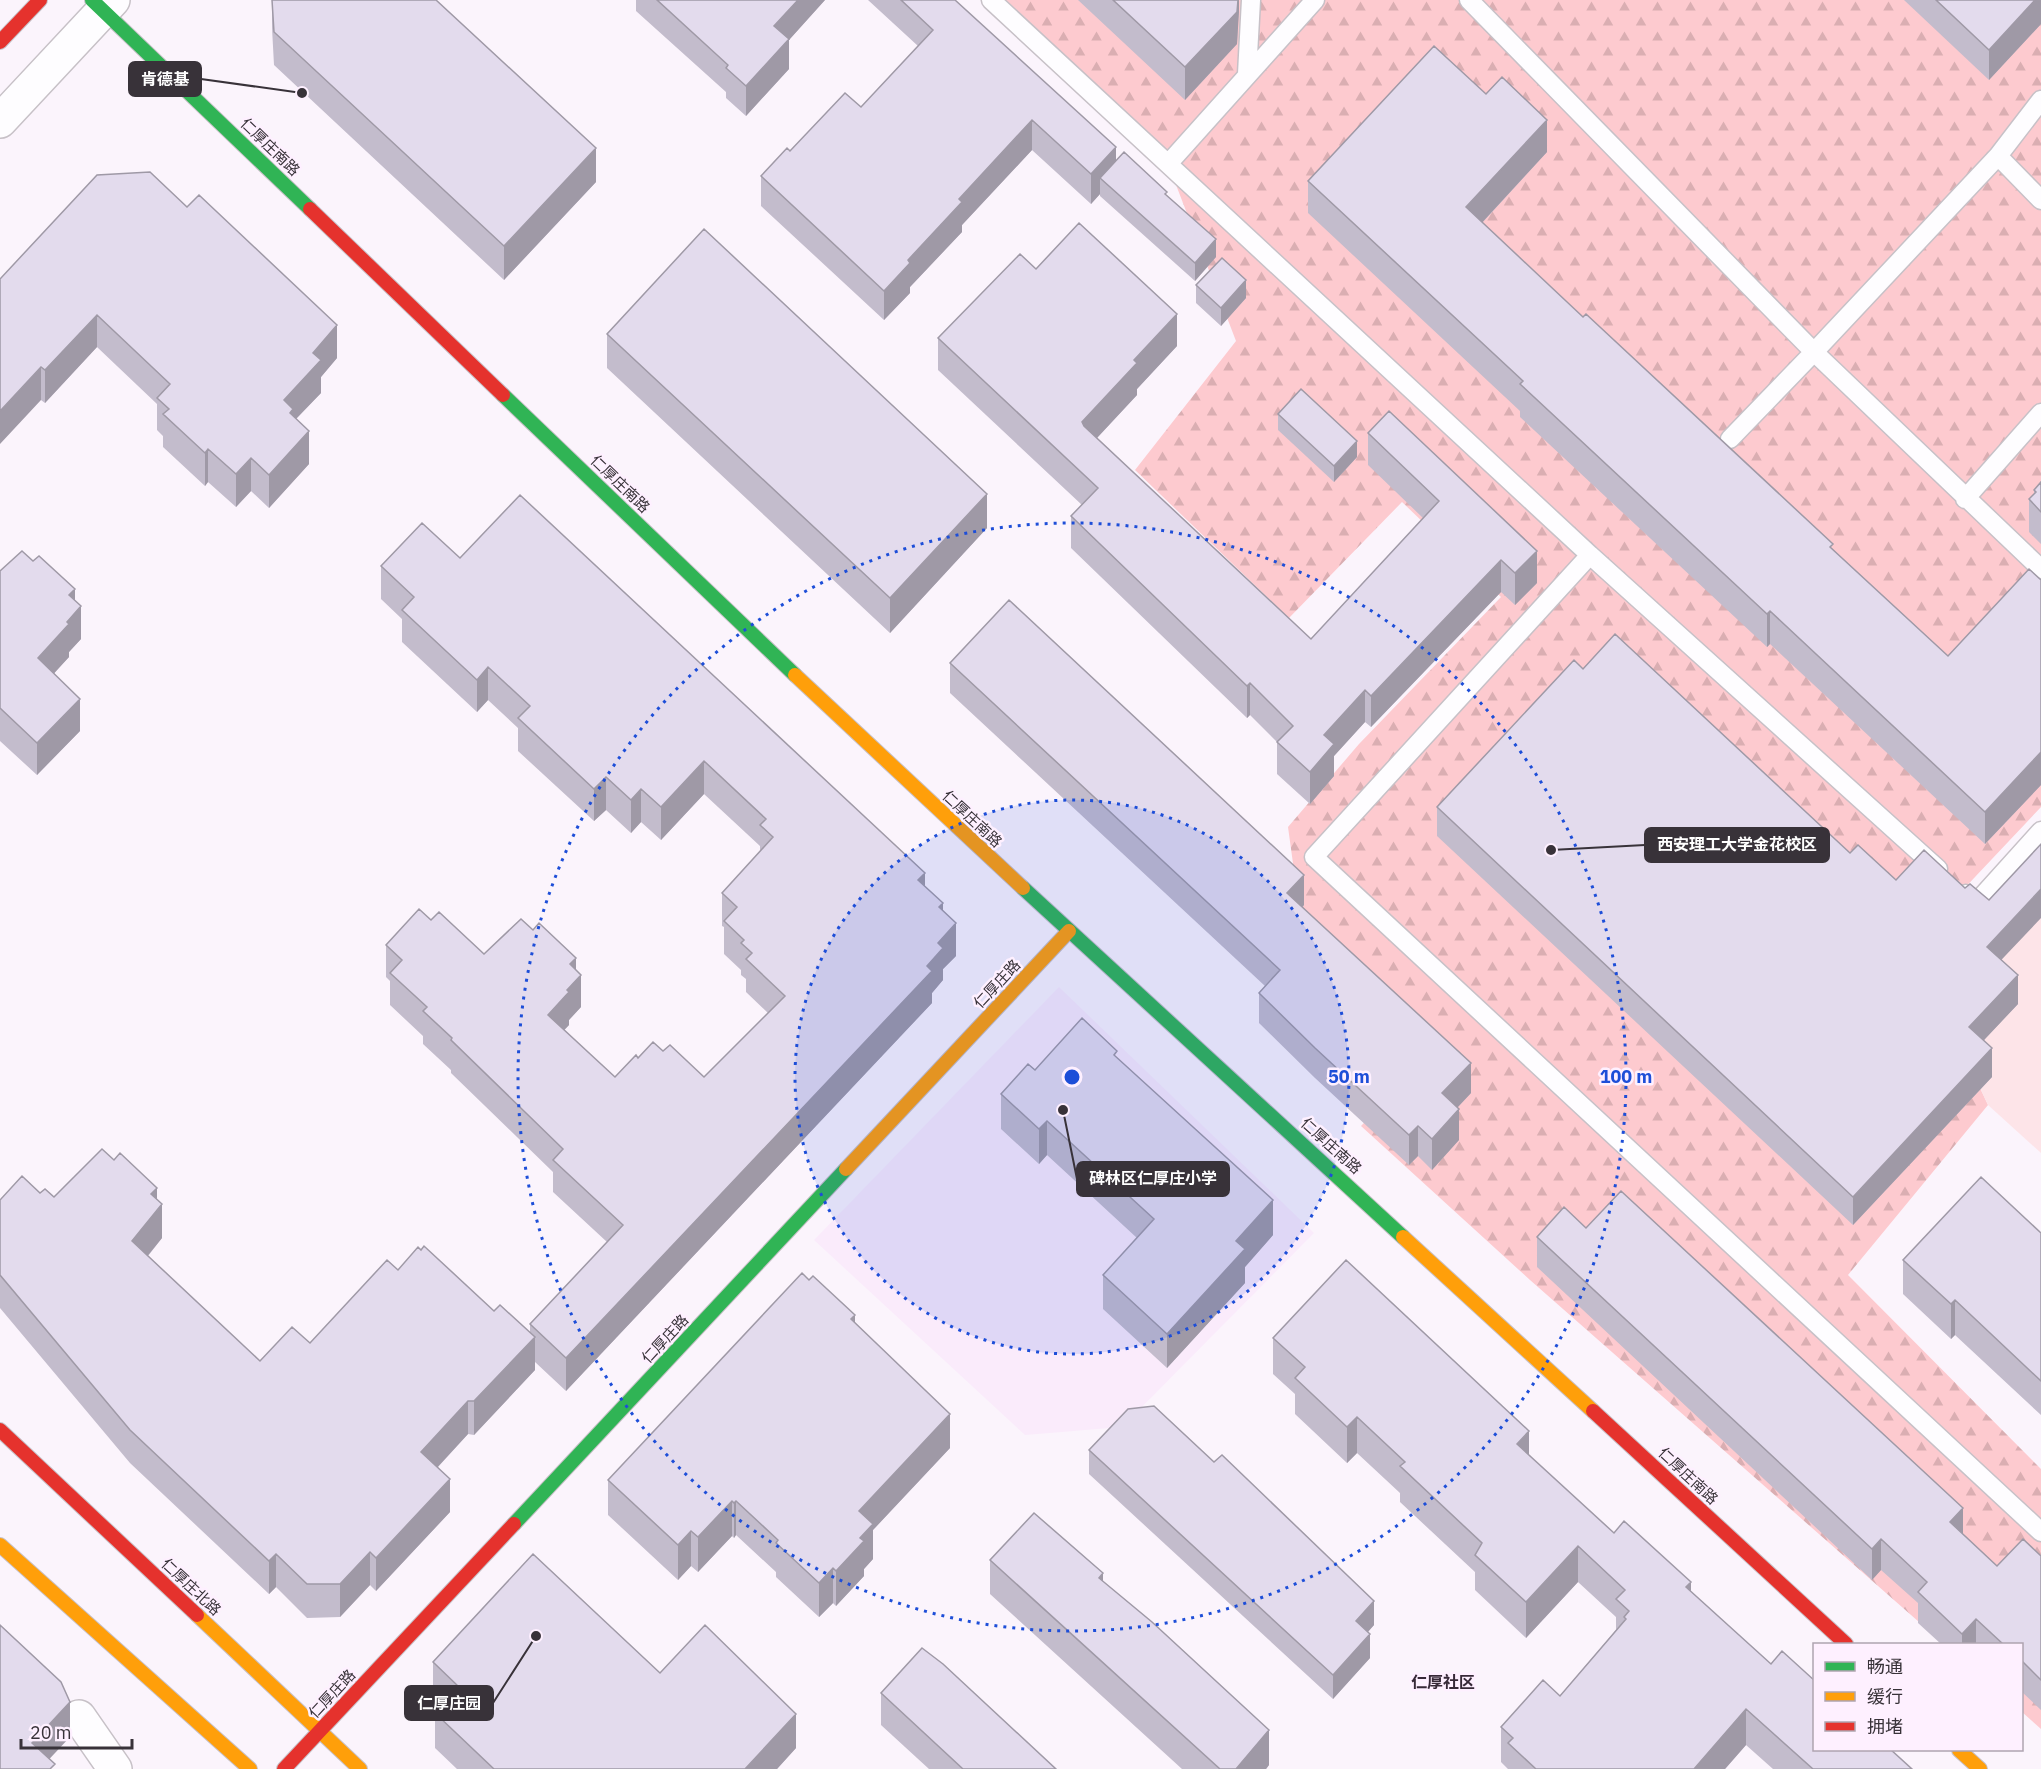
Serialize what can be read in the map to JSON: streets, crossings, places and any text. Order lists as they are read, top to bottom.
{
  "streets": {
    "street": ["仁厚庄南路", "仁厚庄路", "仁厚庄北路"]
  },
  "crossings": [
    ["仁厚庄南路", "仁厚庄路"],
    ["仁厚庄路", "仁厚庄北路"]
  ],
  "districts": ["仁厚社区"],
  "places": [
    "肯德基",
    "西安理工大学金花校区",
    "碑林区仁厚庄小学",
    "仁厚庄园"
  ],
  "legend": ["畅通", "缓行", "拥堵"],
  "scale_bar": "20 m",
  "rings": ["50 m", "100 m"]
}
